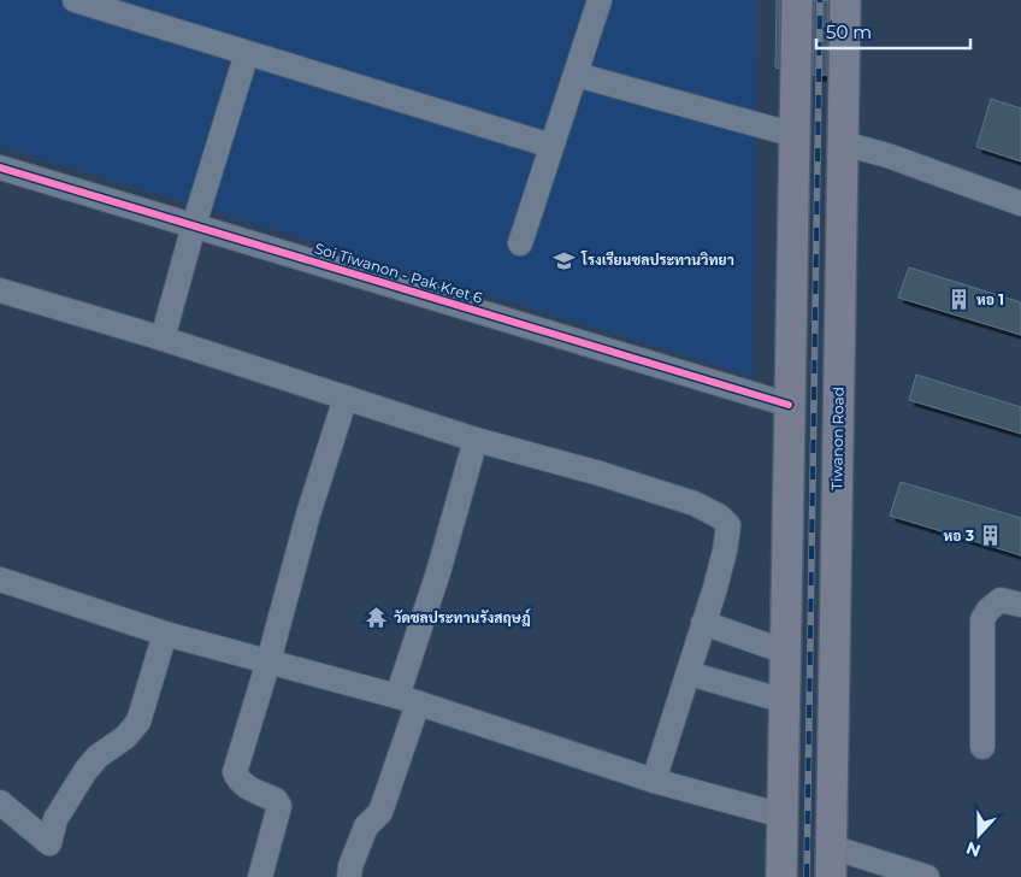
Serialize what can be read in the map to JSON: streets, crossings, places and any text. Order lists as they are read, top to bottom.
{
  "streets": {
    "main road": ["Tiwanon Road"],
    "street": ["Soi Tiwanon - Pak Kret 6"]
  },
  "places": {
    "school or university": ["โรงเรียนชลประทานวิทยา"],
    "building": ["หอ 1", "หอ 3"],
    "temple": ["วัดชลประทานรังสฤษฎ์"]
  },
  "scale_bar": "50 m",
  "north": "bottom"
}
